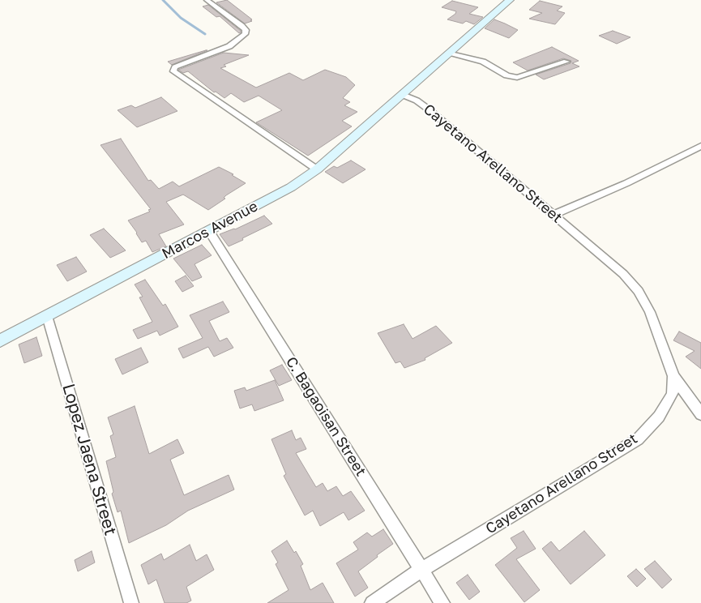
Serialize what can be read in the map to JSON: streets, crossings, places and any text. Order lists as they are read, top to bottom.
{
  "streets": {
    "main road": ["Marcos Avenue"],
    "street": ["Cayetano Arellano Street", "C. Bagaoisan Street", "Lopez Jaena Street"]
  },
  "crossings": [
    ["Cayetano Arellano Street", "Marcos Avenue"],
    ["Cayetano Arellano Street", "C. Bagaoisan Street"],
    ["Marcos Avenue", "C. Bagaoisan Street"],
    ["Marcos Avenue", "Lopez Jaena Street"]
  ]
}
